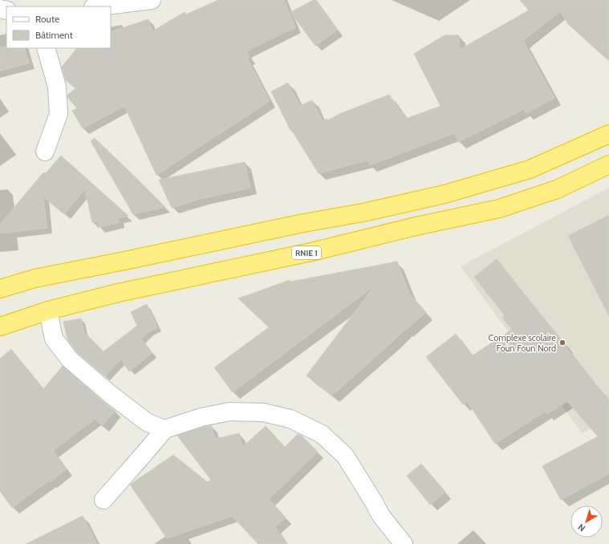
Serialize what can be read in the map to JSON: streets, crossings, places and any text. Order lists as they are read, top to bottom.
{
  "streets": {
    "highway": ["RNIE 1"]
  },
  "places": ["Complexe scolaire Foun Foun Nord"],
  "legend": ["Route", "Bâtiment"],
  "north": "bottom left"
}
